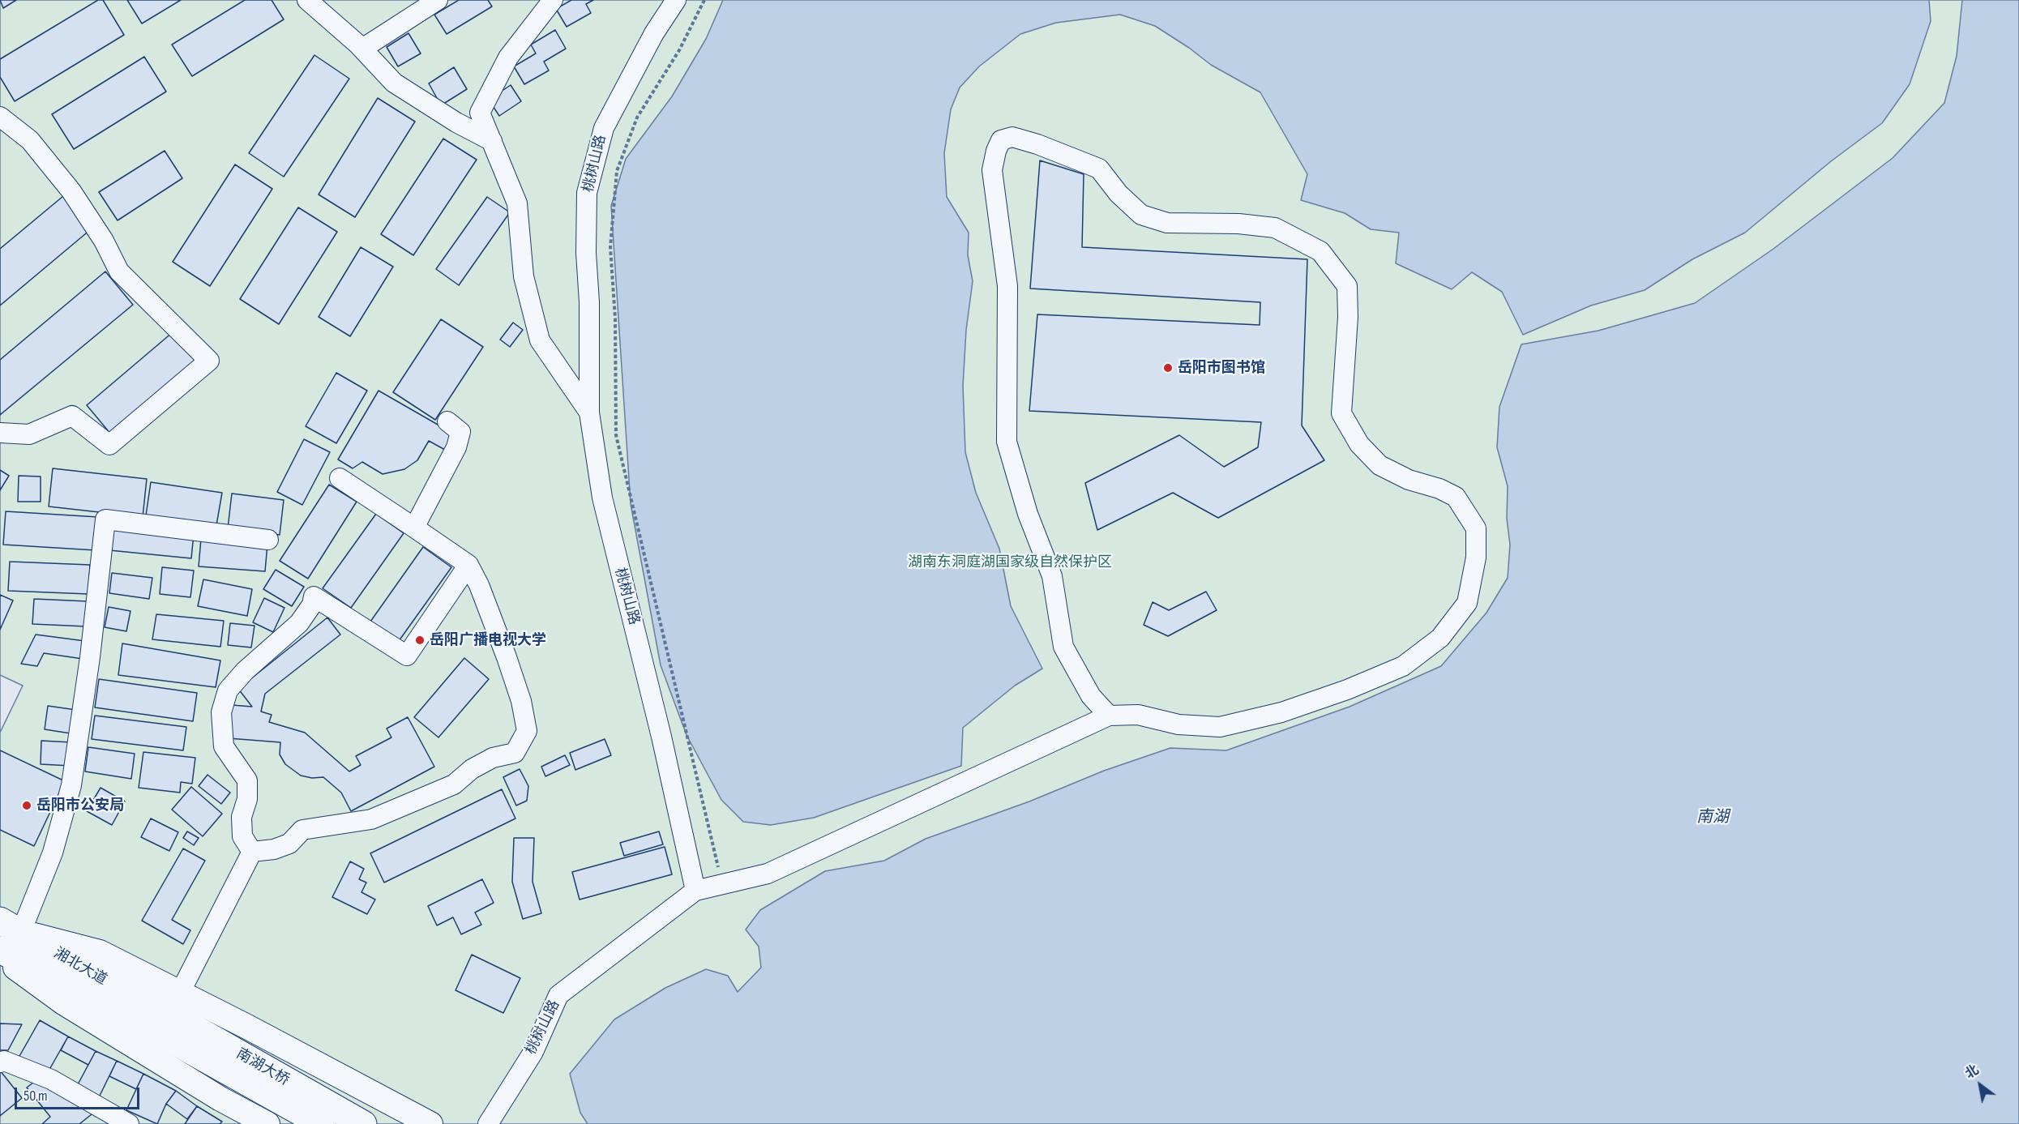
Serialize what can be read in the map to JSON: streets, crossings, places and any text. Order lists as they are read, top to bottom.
{
  "streets": {
    "highway": ["湘北大道", "南湖大桥"],
    "street": ["桃树山路"]
  },
  "crossings": [
    ["湘北大道", "南湖大桥"]
  ],
  "water": ["南湖"],
  "parks": ["湖南东洞庭湖国家级自然保护区"],
  "places": ["岳阳市图书馆", "岳阳广播电视大学", "岳阳市公安局"],
  "scale_bar": "50 m",
  "north": "top left"
}
